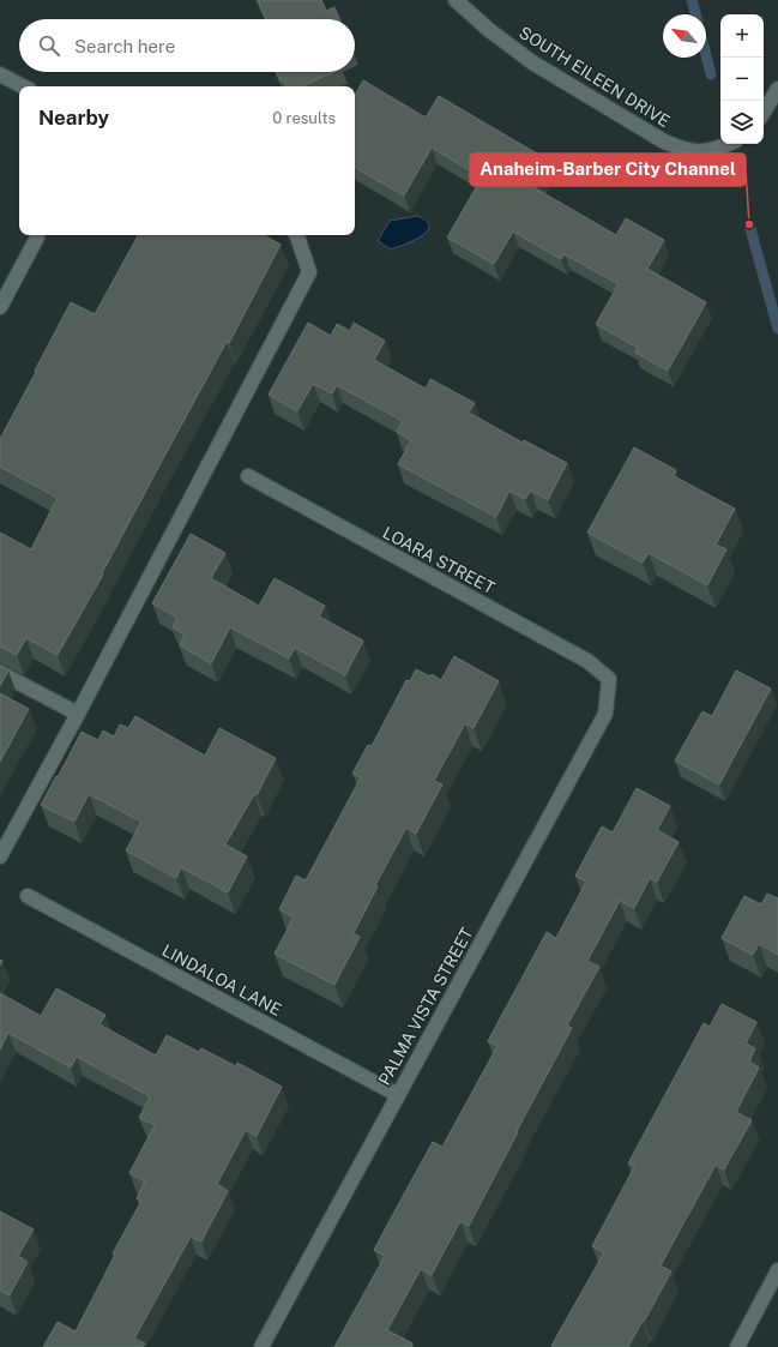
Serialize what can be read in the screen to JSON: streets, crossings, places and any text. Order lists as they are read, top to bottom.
{
  "streets": {
    "street": [
      "SOUTH EILEEN DRIVE",
      "LOARA STREET",
      "LINDALOA LANE",
      "PALMA VISTA STREET"
    ]
  },
  "crossings": [
    ["LOARA STREET", "PALMA VISTA STREET"],
    ["LINDALOA LANE", "PALMA VISTA STREET"]
  ],
  "places": ["Anaheim-Barber City Channel"],
  "north": "top left",
  "page": {
    "map_buttons": ["+", "−"],
    "search": "Search here",
    "heading": ["Nearby", "0 results"]
  }
}
